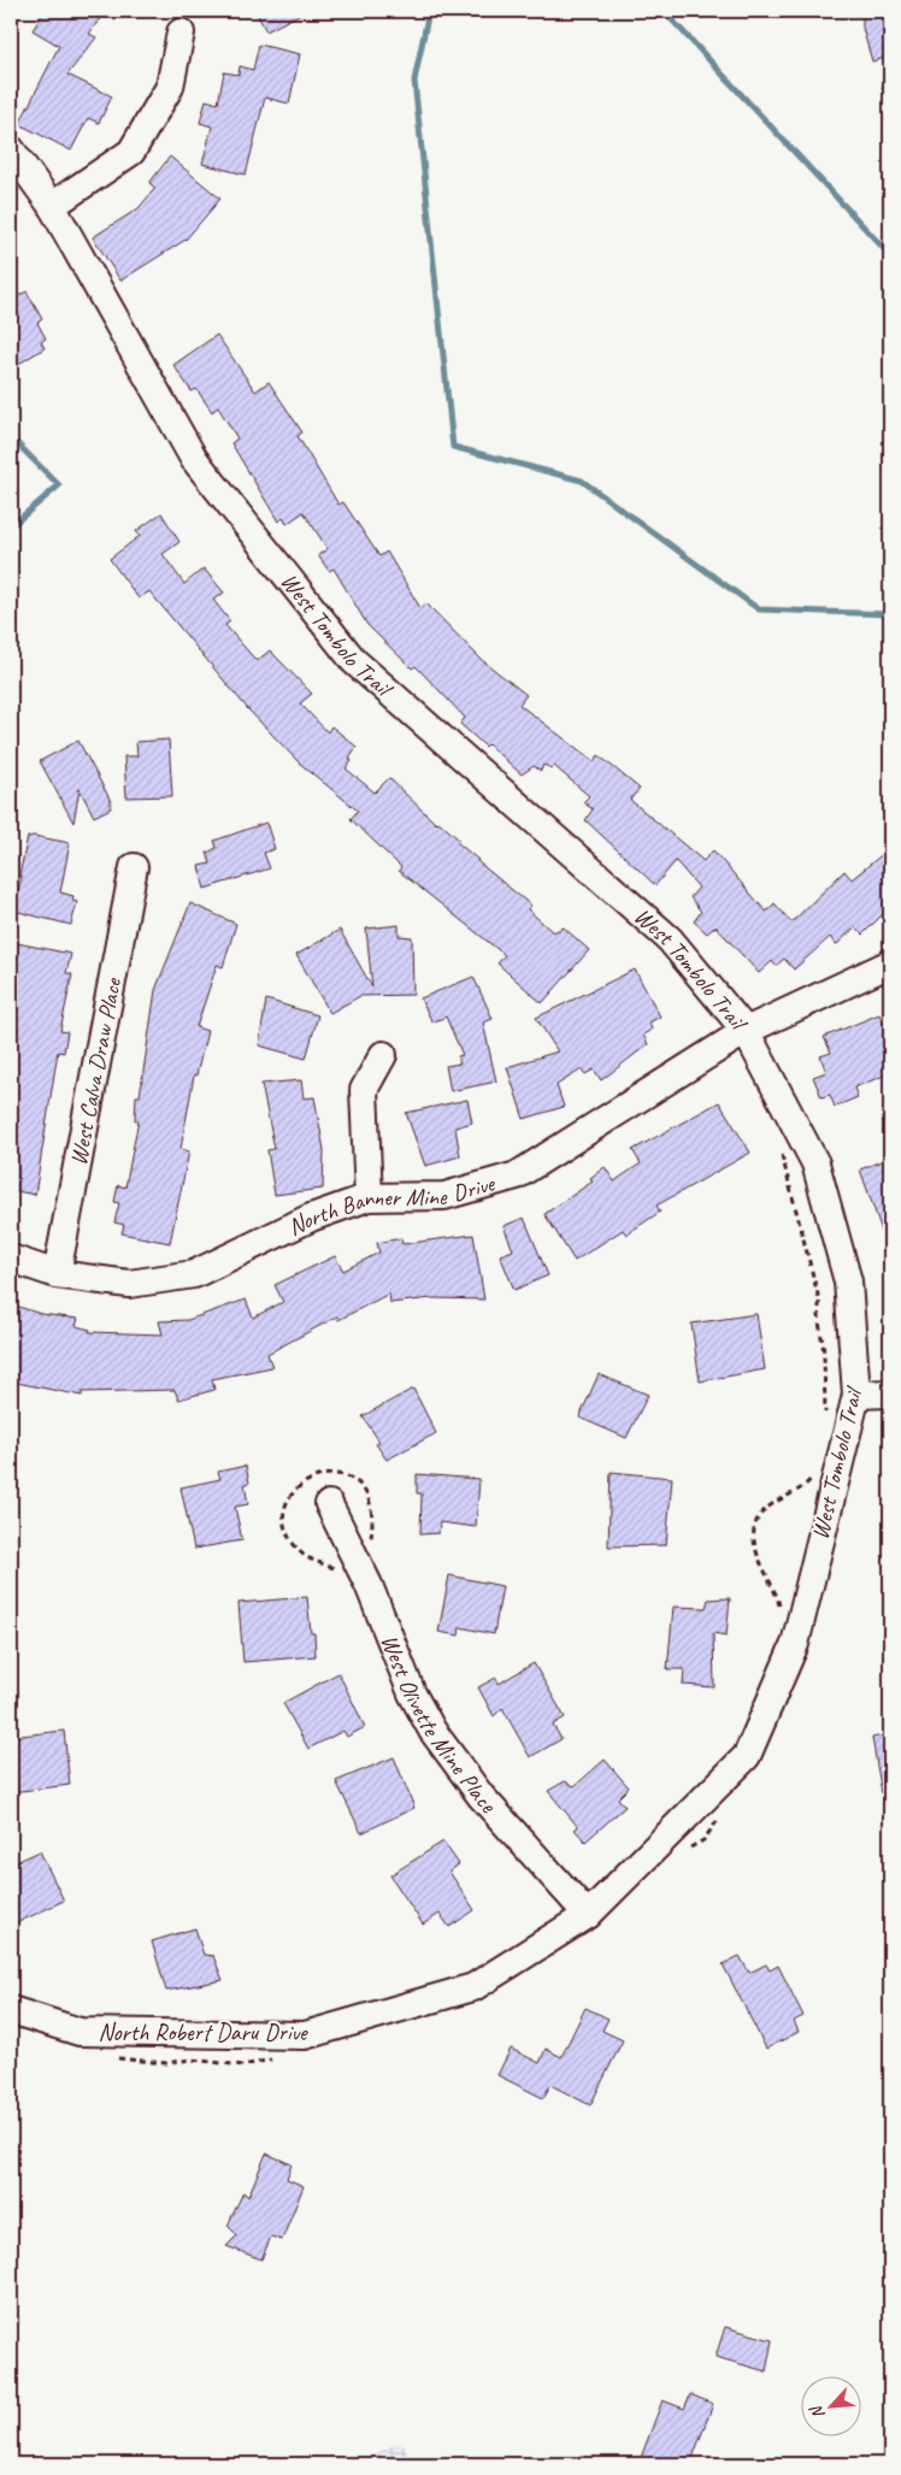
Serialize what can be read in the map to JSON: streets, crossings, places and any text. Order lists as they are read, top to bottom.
{
  "streets": {
    "street": [
      "West Tombolo Trail",
      "West Calva Draw Place",
      "North Banner Mine Drive",
      "West Olivette Mine Place",
      "North Robert Daru Drive"
    ]
  },
  "crossings": [
    ["West Tombolo Trail", "North Banner Mine Drive"],
    ["West Tombolo Trail", "West Olivette Mine Place"],
    ["West Tombolo Trail", "North Robert Daru Drive"],
    ["West Calva Draw Place", "North Banner Mine Drive"],
    ["West Olivette Mine Place", "North Robert Daru Drive"]
  ],
  "north": "bottom left"
}
